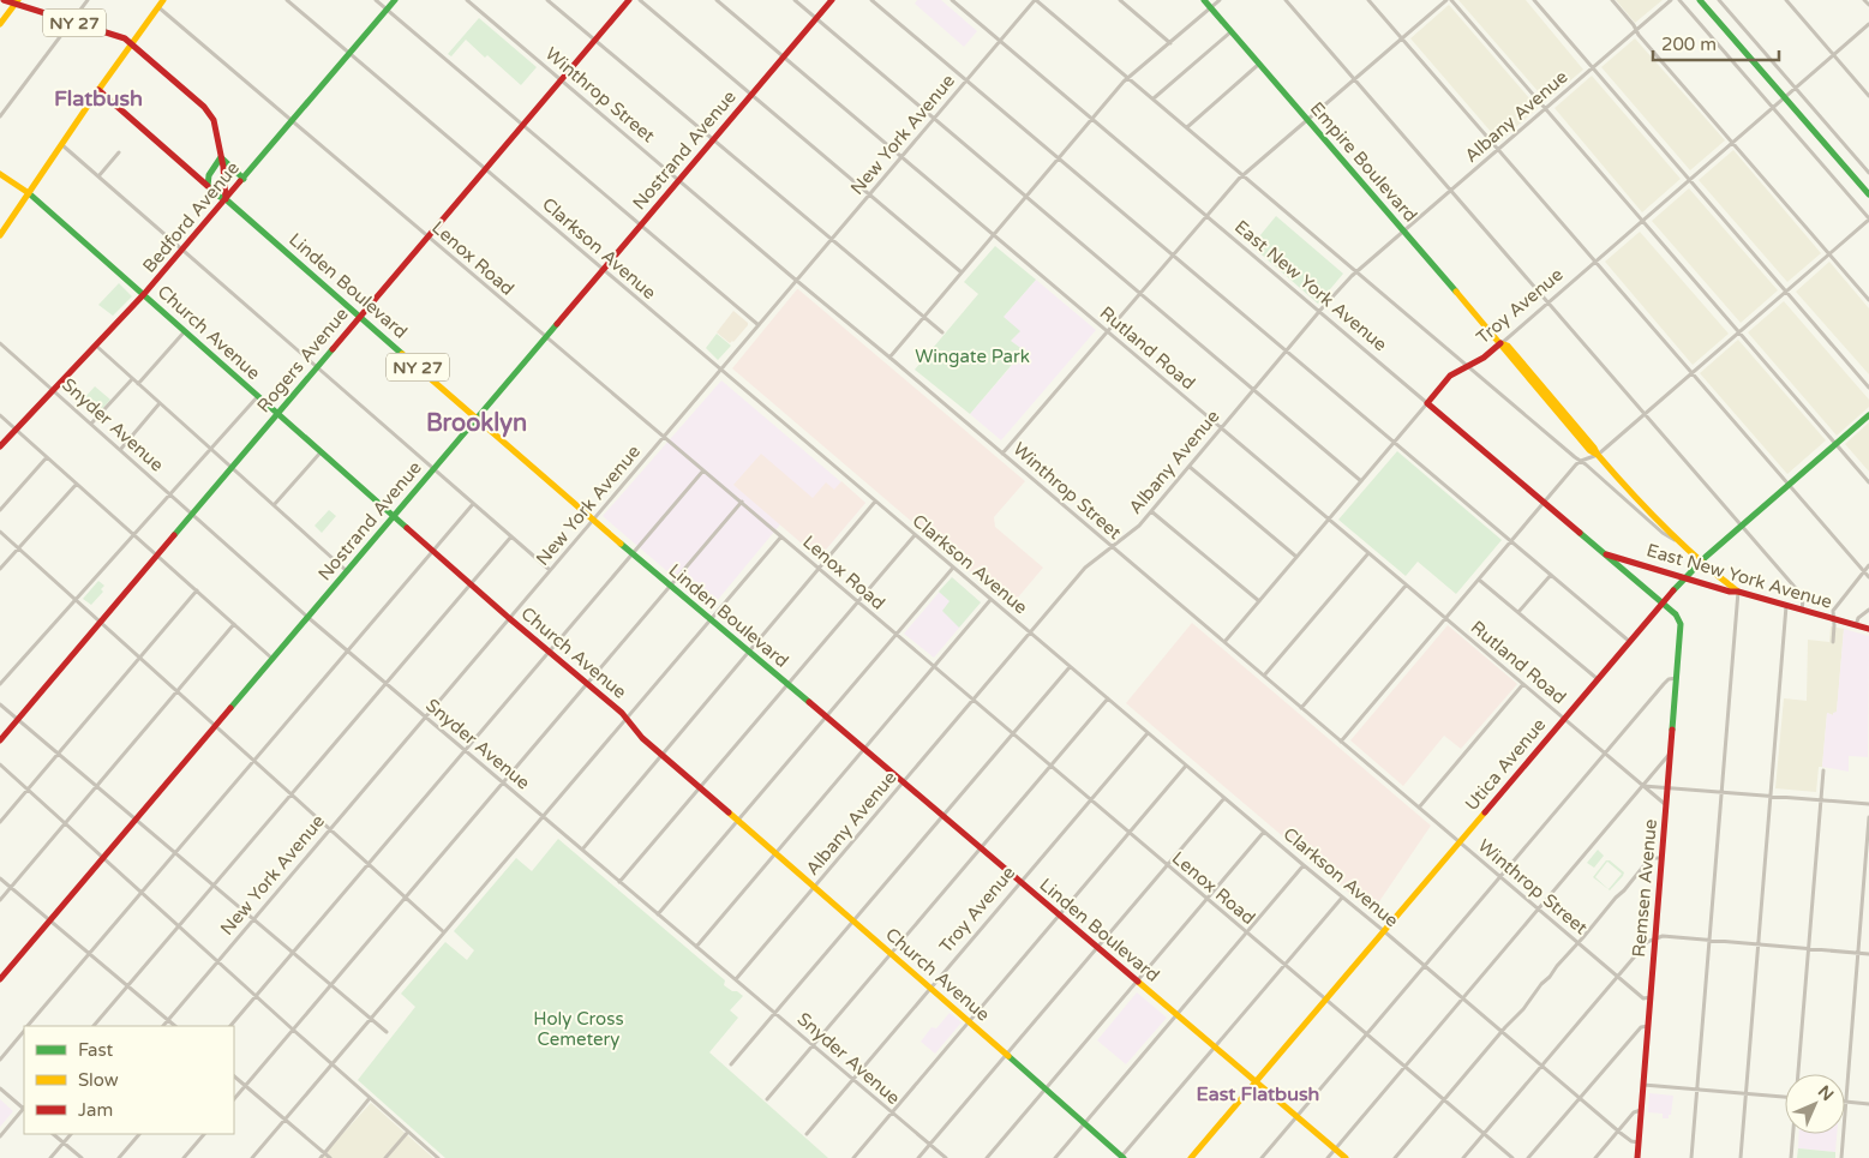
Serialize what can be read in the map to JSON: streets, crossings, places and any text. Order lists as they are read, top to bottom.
{
  "streets": {
    "main road": [
      "NY 27",
      "Nostrand Avenue",
      "Empire Boulevard",
      "Bedford Avenue",
      "Linden Boulevard",
      "East New York Avenue",
      "Troy Avenue",
      "Church Avenue",
      "Rogers Avenue",
      "Utica Avenue",
      "Remsen Avenue"
    ],
    "street": [
      "Winthrop Street",
      "Albany Avenue",
      "New York Avenue",
      "Clarkson Avenue",
      "Lenox Road",
      "Rutland Road",
      "Snyder Avenue"
    ]
  },
  "crossings": [
    ["NY 27", "Bedford Avenue"],
    ["NY 27", "Linden Boulevard"],
    ["Winthrop Street", "Albany Avenue"],
    ["Winthrop Street", "New York Avenue"],
    ["Winthrop Street", "Nostrand Avenue"],
    ["Winthrop Street", "Troy Avenue"],
    ["Winthrop Street", "Rogers Avenue"],
    ["Winthrop Street", "Utica Avenue"],
    ["Winthrop Street", "Remsen Avenue"],
    ["Albany Avenue", "Empire Boulevard"],
    ["Albany Avenue", "Clarkson Avenue"],
    ["Albany Avenue", "Lenox Road"],
    ["Albany Avenue", "Linden Boulevard"],
    ["Albany Avenue", "East New York Avenue"],
    ["Albany Avenue", "Church Avenue"],
    ["Albany Avenue", "Rutland Road"],
    ["Albany Avenue", "Snyder Avenue"],
    ["New York Avenue", "Clarkson Avenue"],
    ["New York Avenue", "Lenox Road"],
    ["New York Avenue", "Linden Boulevard"],
    ["New York Avenue", "East New York Avenue"],
    ["New York Avenue", "Church Avenue"],
    ["New York Avenue", "Rutland Road"],
    ["New York Avenue", "Snyder Avenue"],
    ["Nostrand Avenue", "Clarkson Avenue"],
    ["Nostrand Avenue", "Lenox Road"],
    ["Nostrand Avenue", "Linden Boulevard"],
    ["Nostrand Avenue", "Church Avenue"],
    ["Nostrand Avenue", "Rutland Road"],
    ["Nostrand Avenue", "Snyder Avenue"],
    ["Empire Boulevard", "East New York Avenue"],
    ["Empire Boulevard", "Troy Avenue"],
    ["Empire Boulevard", "Utica Avenue"],
    ["Bedford Avenue", "Clarkson Avenue"],
    ["Bedford Avenue", "Lenox Road"],
    ["Bedford Avenue", "Linden Boulevard"],
    ["Bedford Avenue", "Church Avenue"],
    ["Bedford Avenue", "Snyder Avenue"],
    ["Clarkson Avenue", "Troy Avenue"],
    ["Clarkson Avenue", "Rogers Avenue"],
    ["Clarkson Avenue", "Utica Avenue"],
    ["Clarkson Avenue", "Remsen Avenue"],
    ["Lenox Road", "Troy Avenue"],
    ["Lenox Road", "Rogers Avenue"],
    ["Lenox Road", "Utica Avenue"],
    ["Linden Boulevard", "Troy Avenue"],
    ["Linden Boulevard", "Rogers Avenue"],
    ["Linden Boulevard", "Utica Avenue"],
    ["East New York Avenue", "Troy Avenue"],
    ["East New York Avenue", "Utica Avenue"],
    ["East New York Avenue", "Remsen Avenue"],
    ["Troy Avenue", "Church Avenue"],
    ["Troy Avenue", "Rutland Road"],
    ["Troy Avenue", "Snyder Avenue"],
    ["Church Avenue", "Rogers Avenue"],
    ["Rutland Road", "Utica Avenue"],
    ["Rutland Road", "Remsen Avenue"],
    ["Rogers Avenue", "Snyder Avenue"]
  ],
  "districts": ["Flatbush", "Brooklyn", "East Flatbush"],
  "parks": ["Wingate Park", "Holy Cross Cemetery"],
  "legend": ["Fast", "Slow", "Jam"],
  "scale_bar": "200 m",
  "north": "top right"
}
